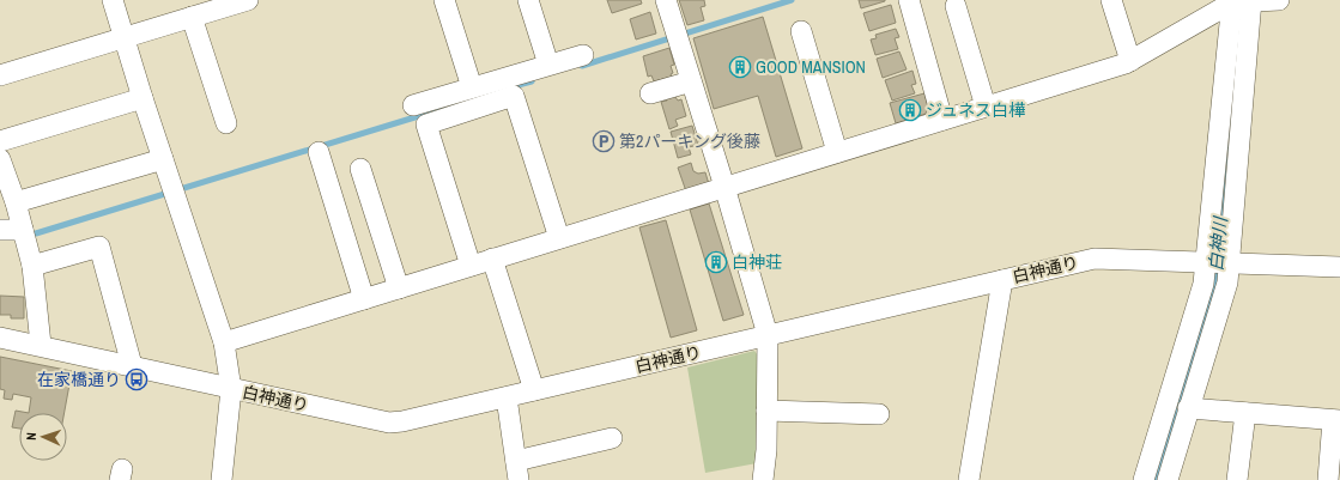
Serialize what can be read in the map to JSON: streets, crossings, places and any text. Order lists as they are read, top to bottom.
{
  "streets": {
    "street": ["白神通り"]
  },
  "water": ["白神川"],
  "places": {
    "building": ["GOOD MANSION", "ジュネス白樺", "白神荘"],
    "parking": ["第2パーキング後藤"],
    "bus stop": ["在家橋通り"]
  },
  "north": "left"
}
